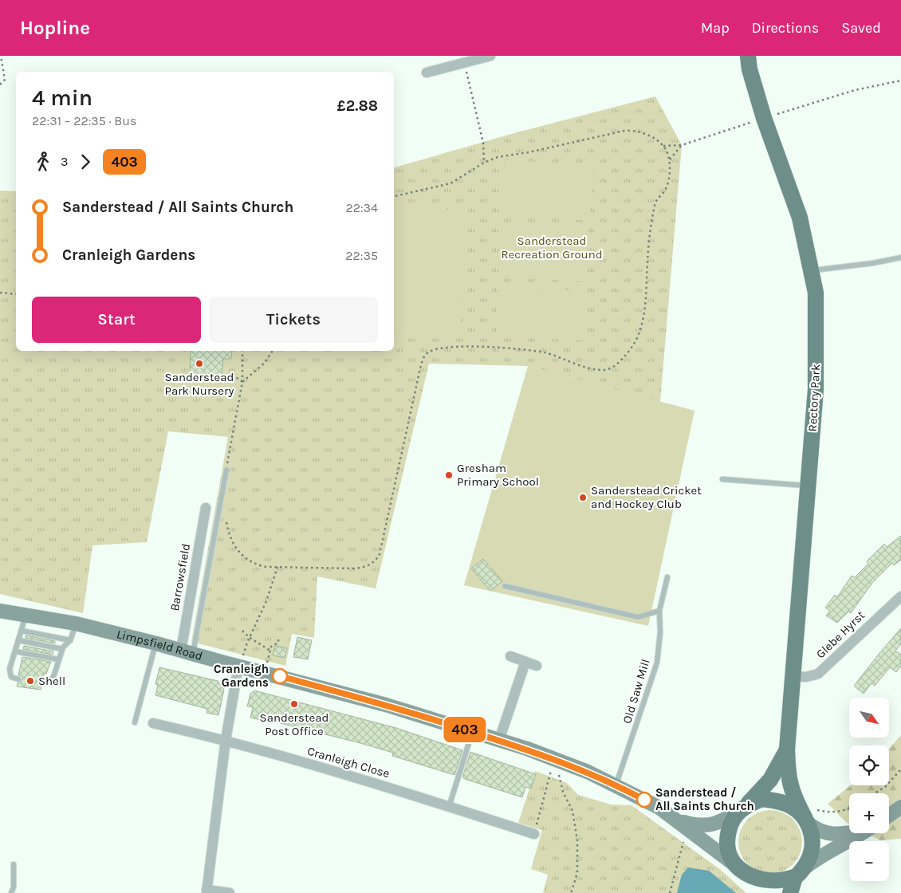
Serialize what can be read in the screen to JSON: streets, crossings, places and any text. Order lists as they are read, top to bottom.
{
  "streets": {
    "main road": ["Rectory Park", "Limpsfield Road"],
    "street": ["Barrowsfield", "Glebe Hyrst", "Cranleigh Close"],
    "lane": ["Old Saw Mill"]
  },
  "crossings": [
    ["Rectory Park", "Glebe Hyrst"],
    ["Rectory Park", "Limpsfield Road"],
    ["Barrowsfield", "Limpsfield Road"],
    ["Limpsfield Road", "Old Saw Mill"]
  ],
  "parks": ["Sanderstead Recreation Ground"],
  "places": [
    "Sanderstead Park Nursery",
    "Gresham Primary School",
    "Sanderstead Cricket and Hockey Club",
    "Cranleigh Gardens",
    "Shell",
    "Sanderstead Post Office",
    "Sanderstead / All Saints Church"
  ],
  "lines": ["bus line 403"],
  "north": "bottom right",
  "page": {
    "header": "Hopline",
    "nav": ["Map", "Directions", "Saved"],
    "on_map": "403",
    "heading": ["4 min", "22:31 – 22:35 · Bus", "£2.88"],
    "legs": ["3", "403"],
    "list": [
      {
        "name": "Sanderstead / All Saints Church",
        "value": "22:34"
      },
      {
        "name": "Cranleigh Gardens",
        "value": "22:35"
      }
    ],
    "buttons": ["Start", "Tickets"],
    "map_buttons": ["+", "−"]
  }
}
